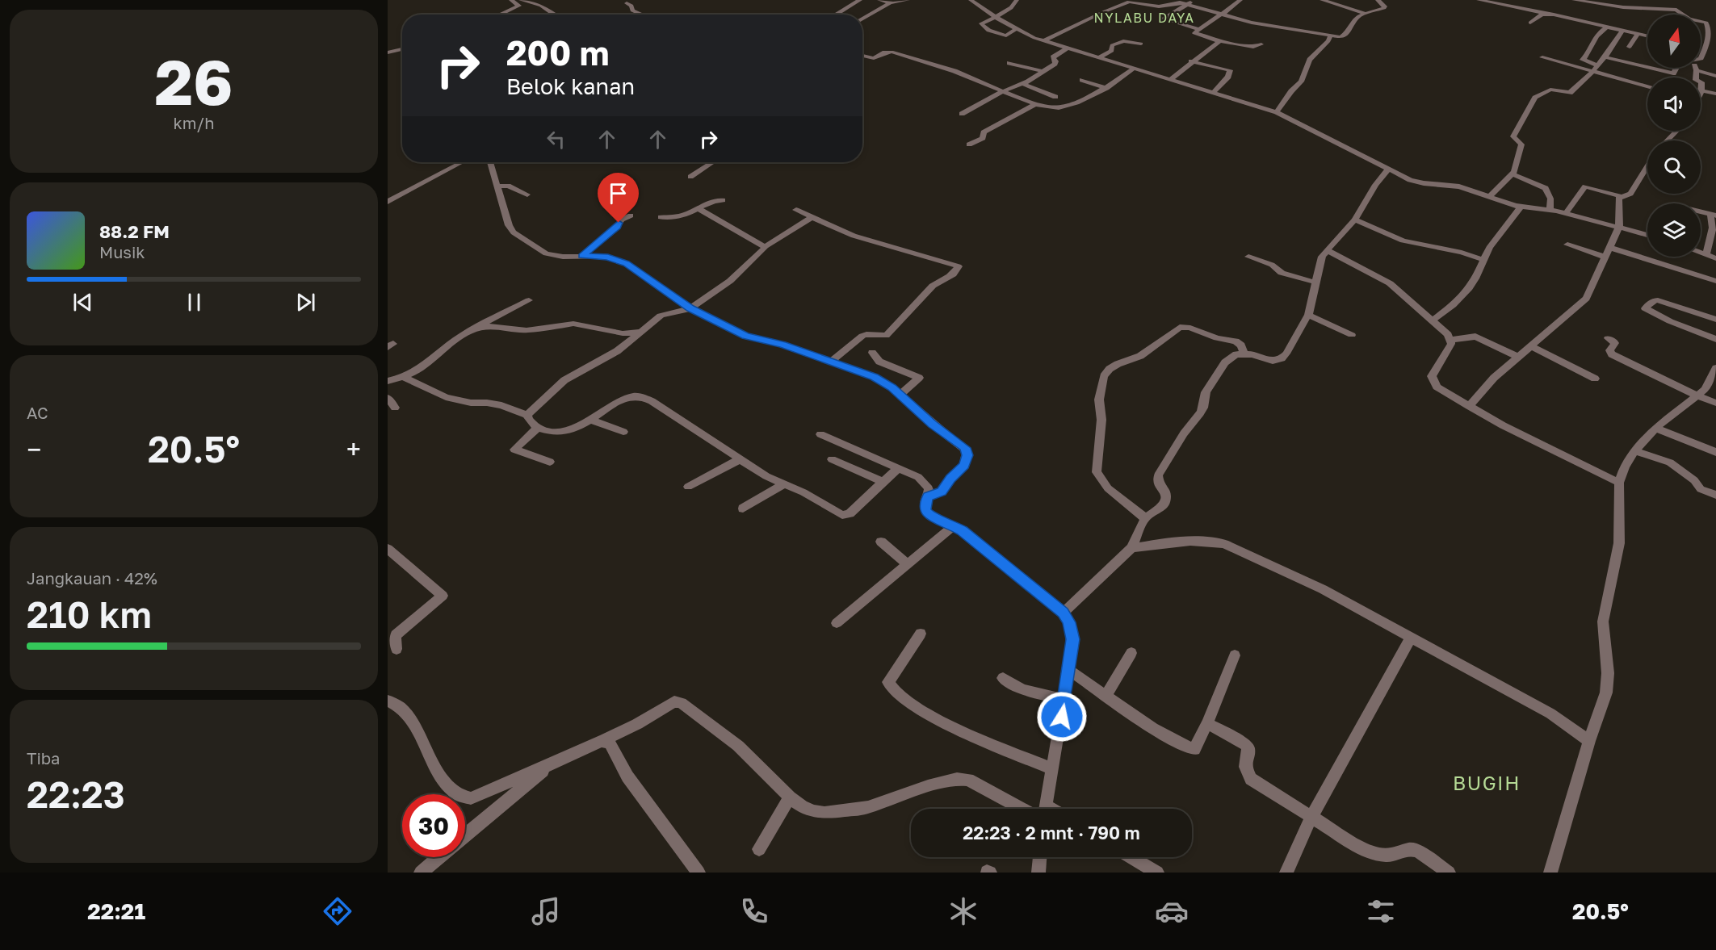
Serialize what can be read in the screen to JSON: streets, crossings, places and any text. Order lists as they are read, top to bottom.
{
  "districts": ["NYLABU DAYA", "BUGIH"],
  "north": "top",
  "page": {
    "tile": [
      ["26", "km/h"],
      "AC",
      ["Jangkauan · 42%", "210 km"],
      ["Tiba", "22:23"]
    ],
    "turn": ["200 m", "Belok kanan"],
    "song": ["88.2 FM", "Musik"],
    "heat": ["−", "20.5°", "+"],
    "limit": "30",
    "trip": "22:23 · 2 mnt · 790 m",
    "tabs": ["22:21", "20.5°"]
  }
}
